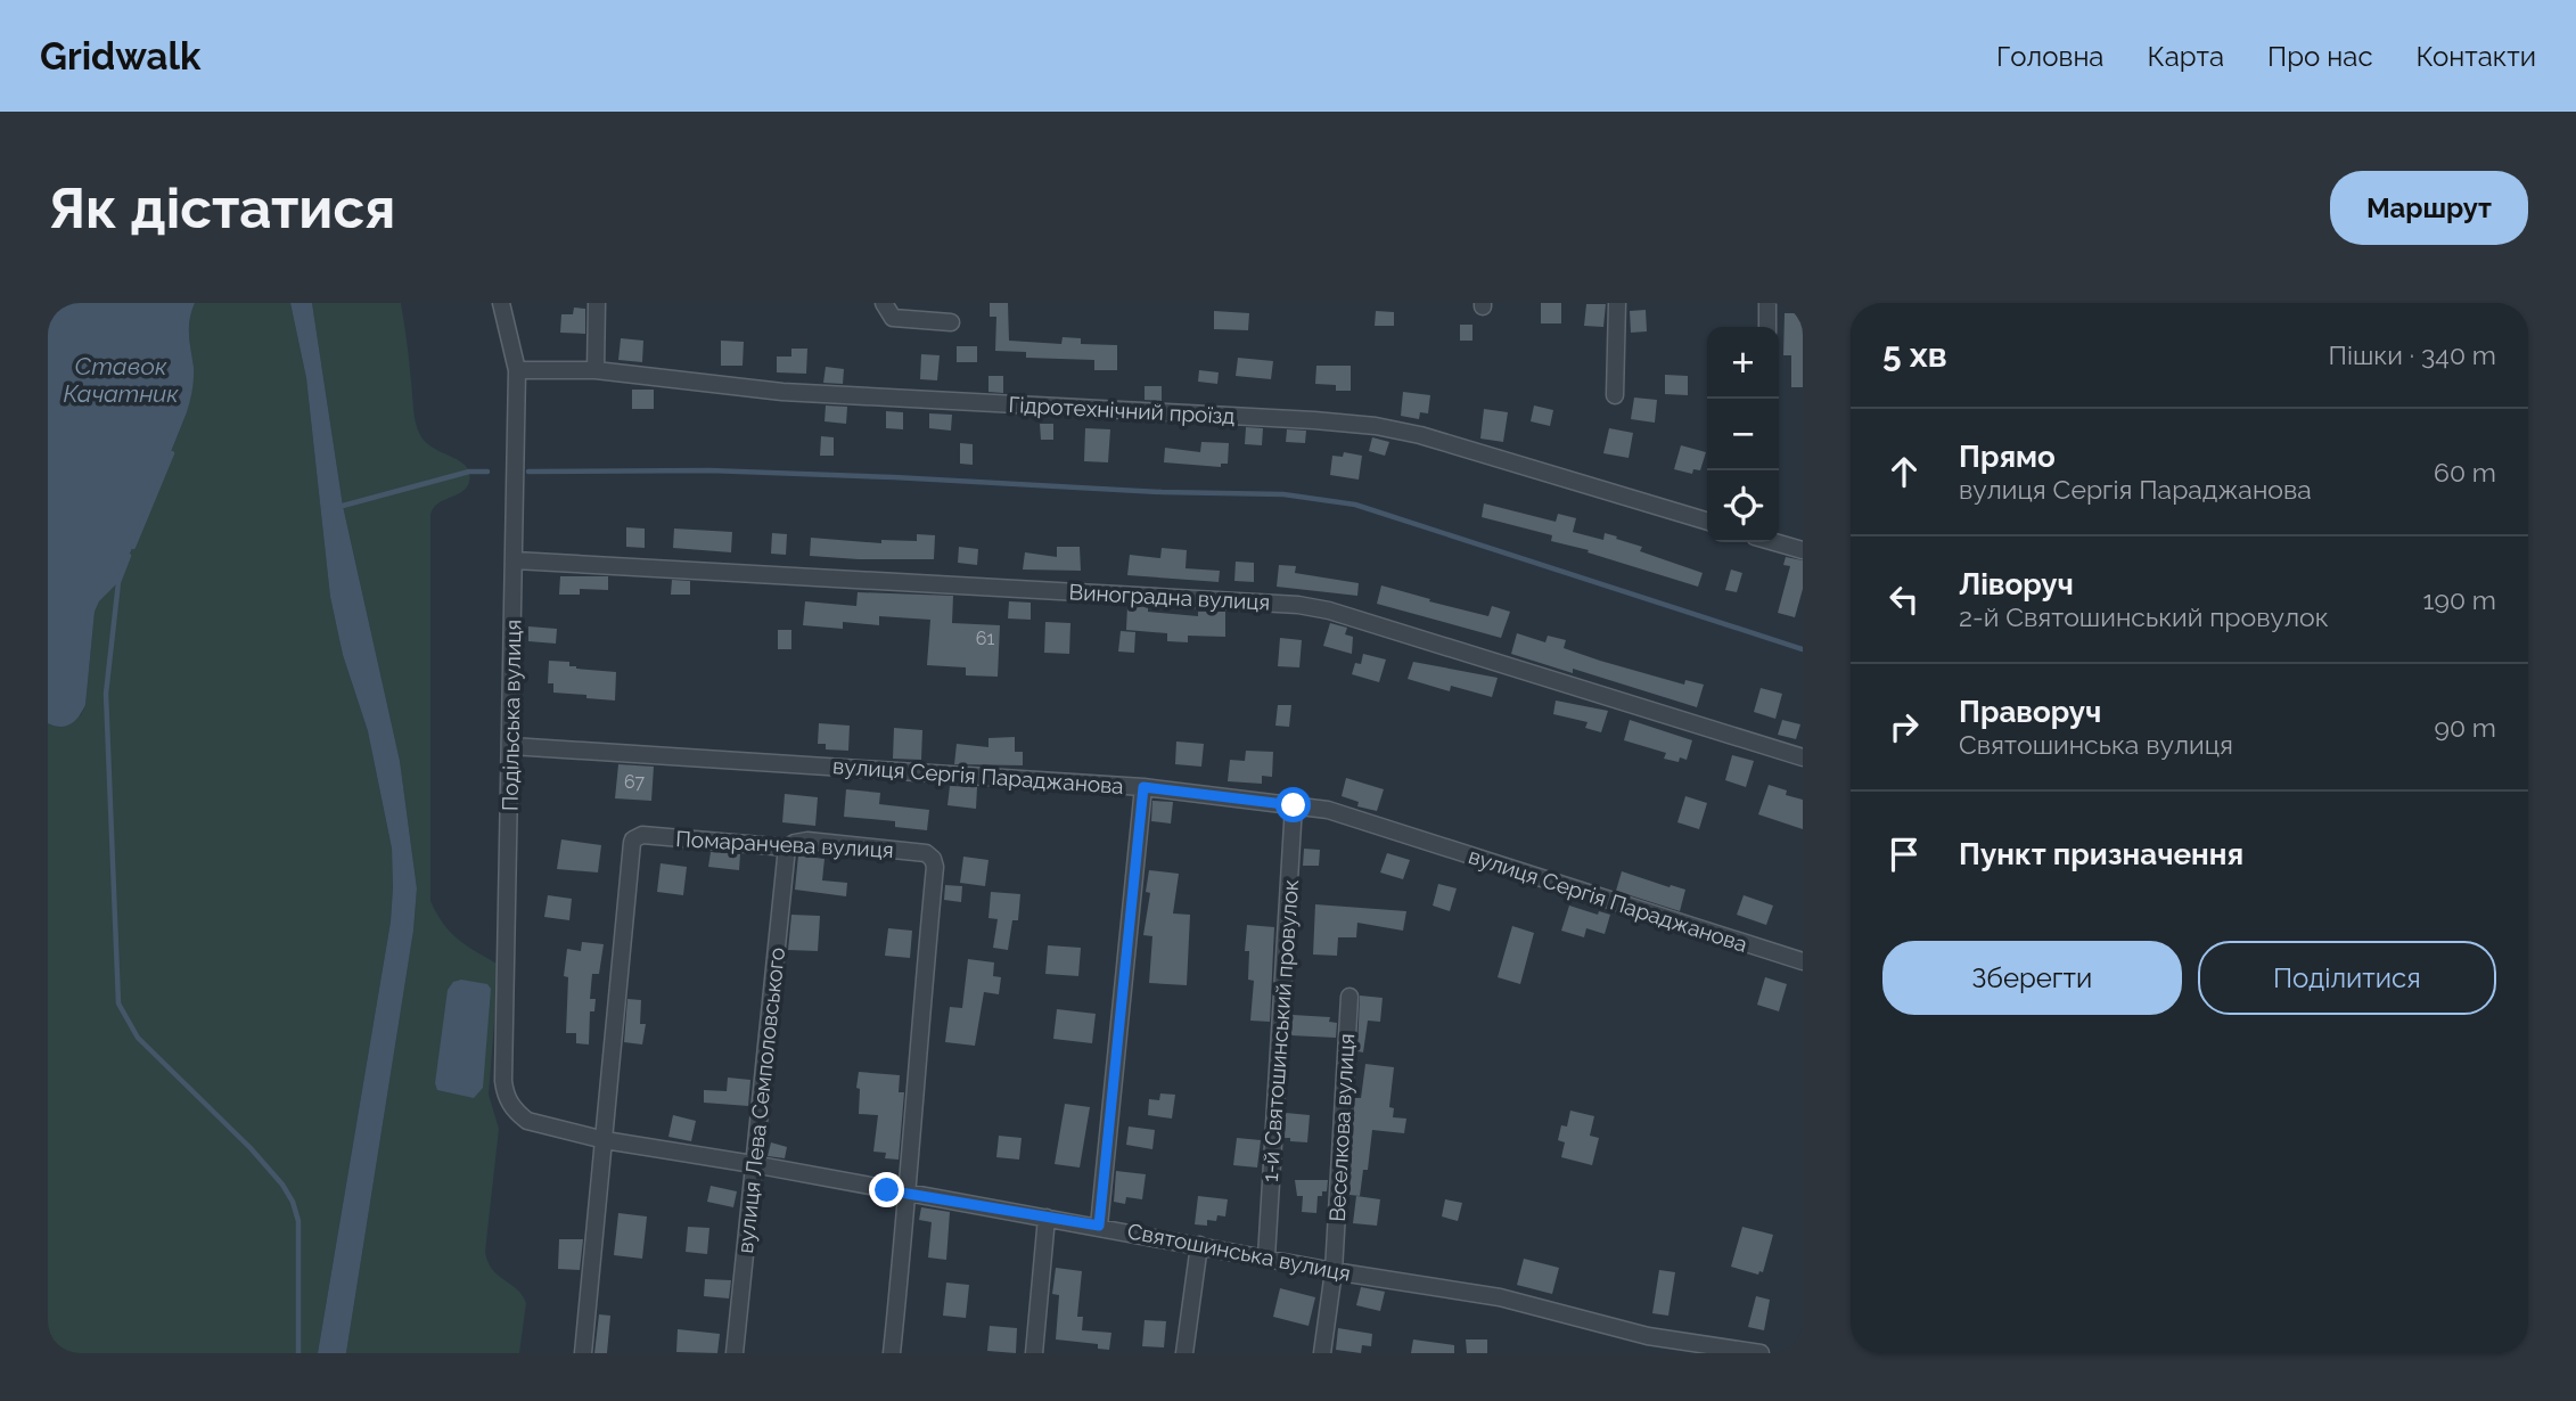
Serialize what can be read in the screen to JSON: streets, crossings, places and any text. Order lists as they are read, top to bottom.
{
  "streets": {
    "street": [
      "Гідротехнічний проїзд",
      "Виноградна вулиця",
      "Подільська вулиця",
      "вулиця Сергія Параджанова",
      "Помаранчева вулиця",
      "1-й Святошинський провулок",
      "вулиця Лева Семполовського",
      "Веселкова вулиця",
      "Святошинська вулиця"
    ]
  },
  "crossings": [
    ["Гідротехнічний проїзд", "Подільська вулиця"],
    ["Виноградна вулиця", "Подільська вулиця"],
    ["Подільська вулиця", "вулиця Сергія Параджанова"],
    ["Подільська вулиця", "Святошинська вулиця"],
    ["вулиця Сергія Параджанова", "1-й Святошинський провулок"],
    ["Помаранчева вулиця", "вулиця Лева Семполовського"],
    ["Помаранчева вулиця", "Святошинська вулиця"],
    ["1-й Святошинський провулок", "Святошинська вулиця"],
    ["вулиця Лева Семполовського", "Святошинська вулиця"],
    ["Веселкова вулиця", "Святошинська вулиця"]
  ],
  "water": ["Ставок Качатник"],
  "house_numbers": ["61", "67"],
  "page": {
    "header": "Gridwalk",
    "nav": [
      "Головна",
      "Карта",
      "Про нас",
      "Контакти"
    ],
    "buttons": [
      "Маршрут",
      ["Зберегти", "Поділитися"]
    ],
    "title": "Як дістатися",
    "heading": ["5 хв", "Пішки · 340 m"],
    "map_buttons": ["+", "−"],
    "list": [
      ["Прямо", "вулиця Сергія Параджанова", "60 m"],
      ["Ліворуч", "2-й Святошинський провулок", "190 m"],
      ["Праворуч", "Святошинська вулиця", "90 m"],
      "Пункт призначення"
    ]
  }
}
